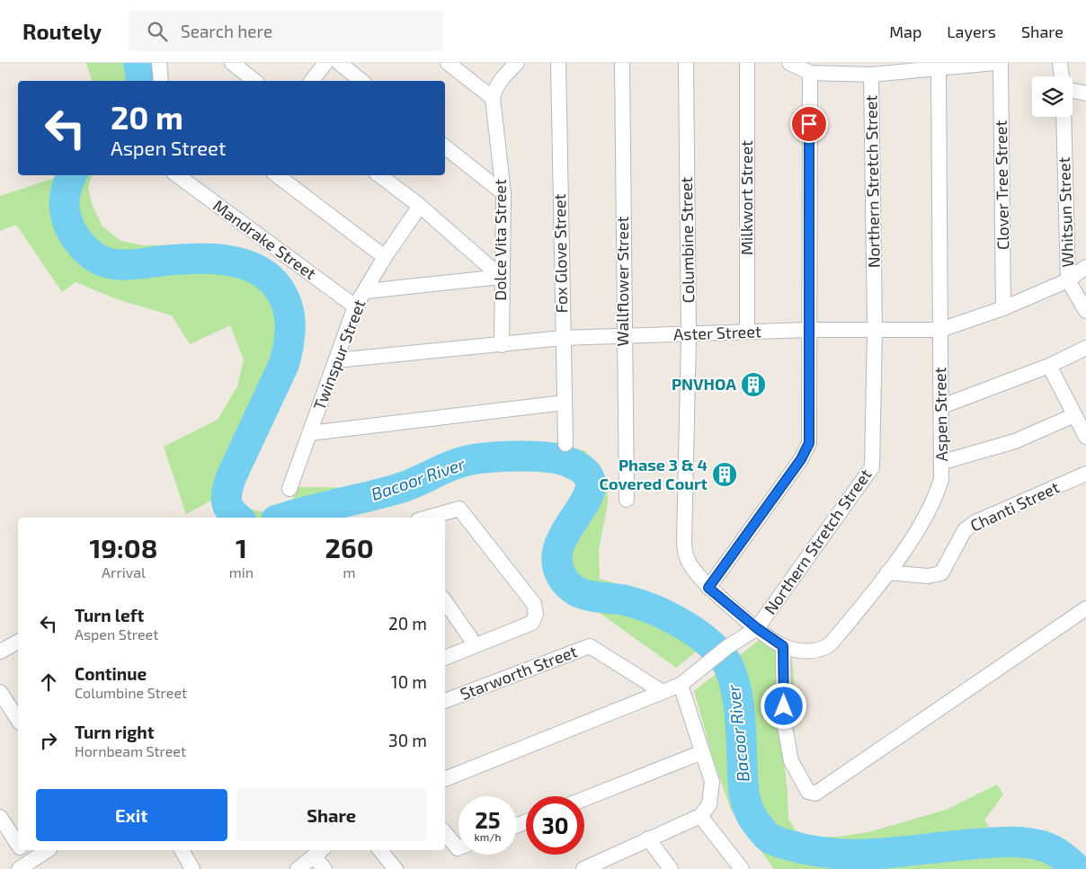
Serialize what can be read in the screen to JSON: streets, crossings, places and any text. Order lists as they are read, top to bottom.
{
  "streets": {
    "street": [
      "Northern Stretch Street",
      "Clover Tree Street",
      "Milkwort Street",
      "Whitsun Street",
      "Mandrake Street",
      "Dolce Vita Street",
      "Columbine Street",
      "Fox Glove Street",
      "Wallflower Street",
      "Aster Street",
      "Twinspur Street",
      "Aspen Street",
      "Chanti Street",
      "Starworth Street"
    ]
  },
  "crossings": [
    ["Northern Stretch Street", "Columbine Street"],
    ["Northern Stretch Street", "Aster Street"],
    ["Northern Stretch Street", "Aspen Street"],
    ["Northern Stretch Street", "Starworth Street"],
    ["Clover Tree Street", "Aster Street"],
    ["Milkwort Street", "Aster Street"],
    ["Whitsun Street", "Aster Street"],
    ["Mandrake Street", "Twinspur Street"],
    ["Dolce Vita Street", "Aster Street"],
    ["Columbine Street", "Aster Street"],
    ["Columbine Street", "Aspen Street"],
    ["Fox Glove Street", "Aster Street"],
    ["Wallflower Street", "Aster Street"],
    ["Aster Street", "Twinspur Street"],
    ["Aster Street", "Aspen Street"],
    ["Aspen Street", "Chanti Street"]
  ],
  "water": ["Bacoor River"],
  "places": {
    "building": ["PNVHOA", "Phase 3 & 4 Covered Court"]
  },
  "page": {
    "header": "Routely",
    "search": "Search here",
    "nav": ["Map", "Layers", "Share"],
    "turn": ["20 m", "Aspen Street"],
    "eta": [
      "19:08",
      "Arrival",
      "1",
      "min",
      "260",
      "m"
    ],
    "list": [
      {
        "name": "Turn left",
        "note": "Aspen Street",
        "value": "20 m"
      },
      {
        "name": "Continue",
        "note": "Columbine Street",
        "value": "10 m"
      },
      {
        "name": "Turn right",
        "note": "Hornbeam Street",
        "value": "30 m"
      }
    ],
    "buttons": ["Exit", "Share"],
    "speed": "25 km/h",
    "limit": "30"
  }
}
